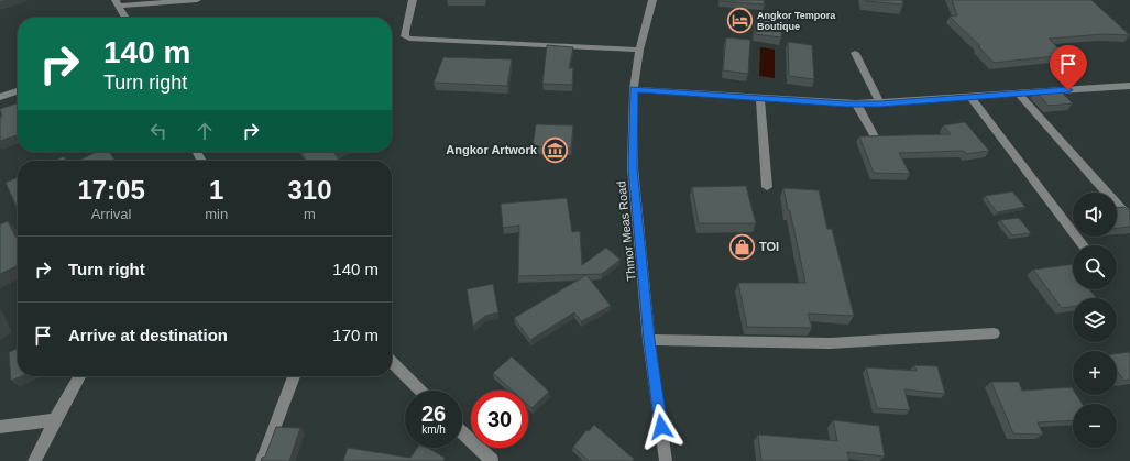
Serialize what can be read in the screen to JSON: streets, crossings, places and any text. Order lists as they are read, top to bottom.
{
  "streets": {
    "street": ["Thmor Meas Road"]
  },
  "places": {
    "hotel": ["Angkor Tempora Boutique"],
    "museum": ["Angkor Artwork"],
    "shop": ["TOI"]
  },
  "page": {
    "turn": ["140 m", "Turn right"],
    "eta": [
      "17:05",
      "Arrival",
      "1",
      "min",
      "310",
      "m"
    ],
    "map_buttons": ["+", "−"],
    "list": [
      {
        "name": "Turn right",
        "value": "140 m"
      },
      {
        "name": "Arrive at destination",
        "value": "170 m"
      }
    ],
    "speed": "26 km/h",
    "limit": "30"
  }
}
